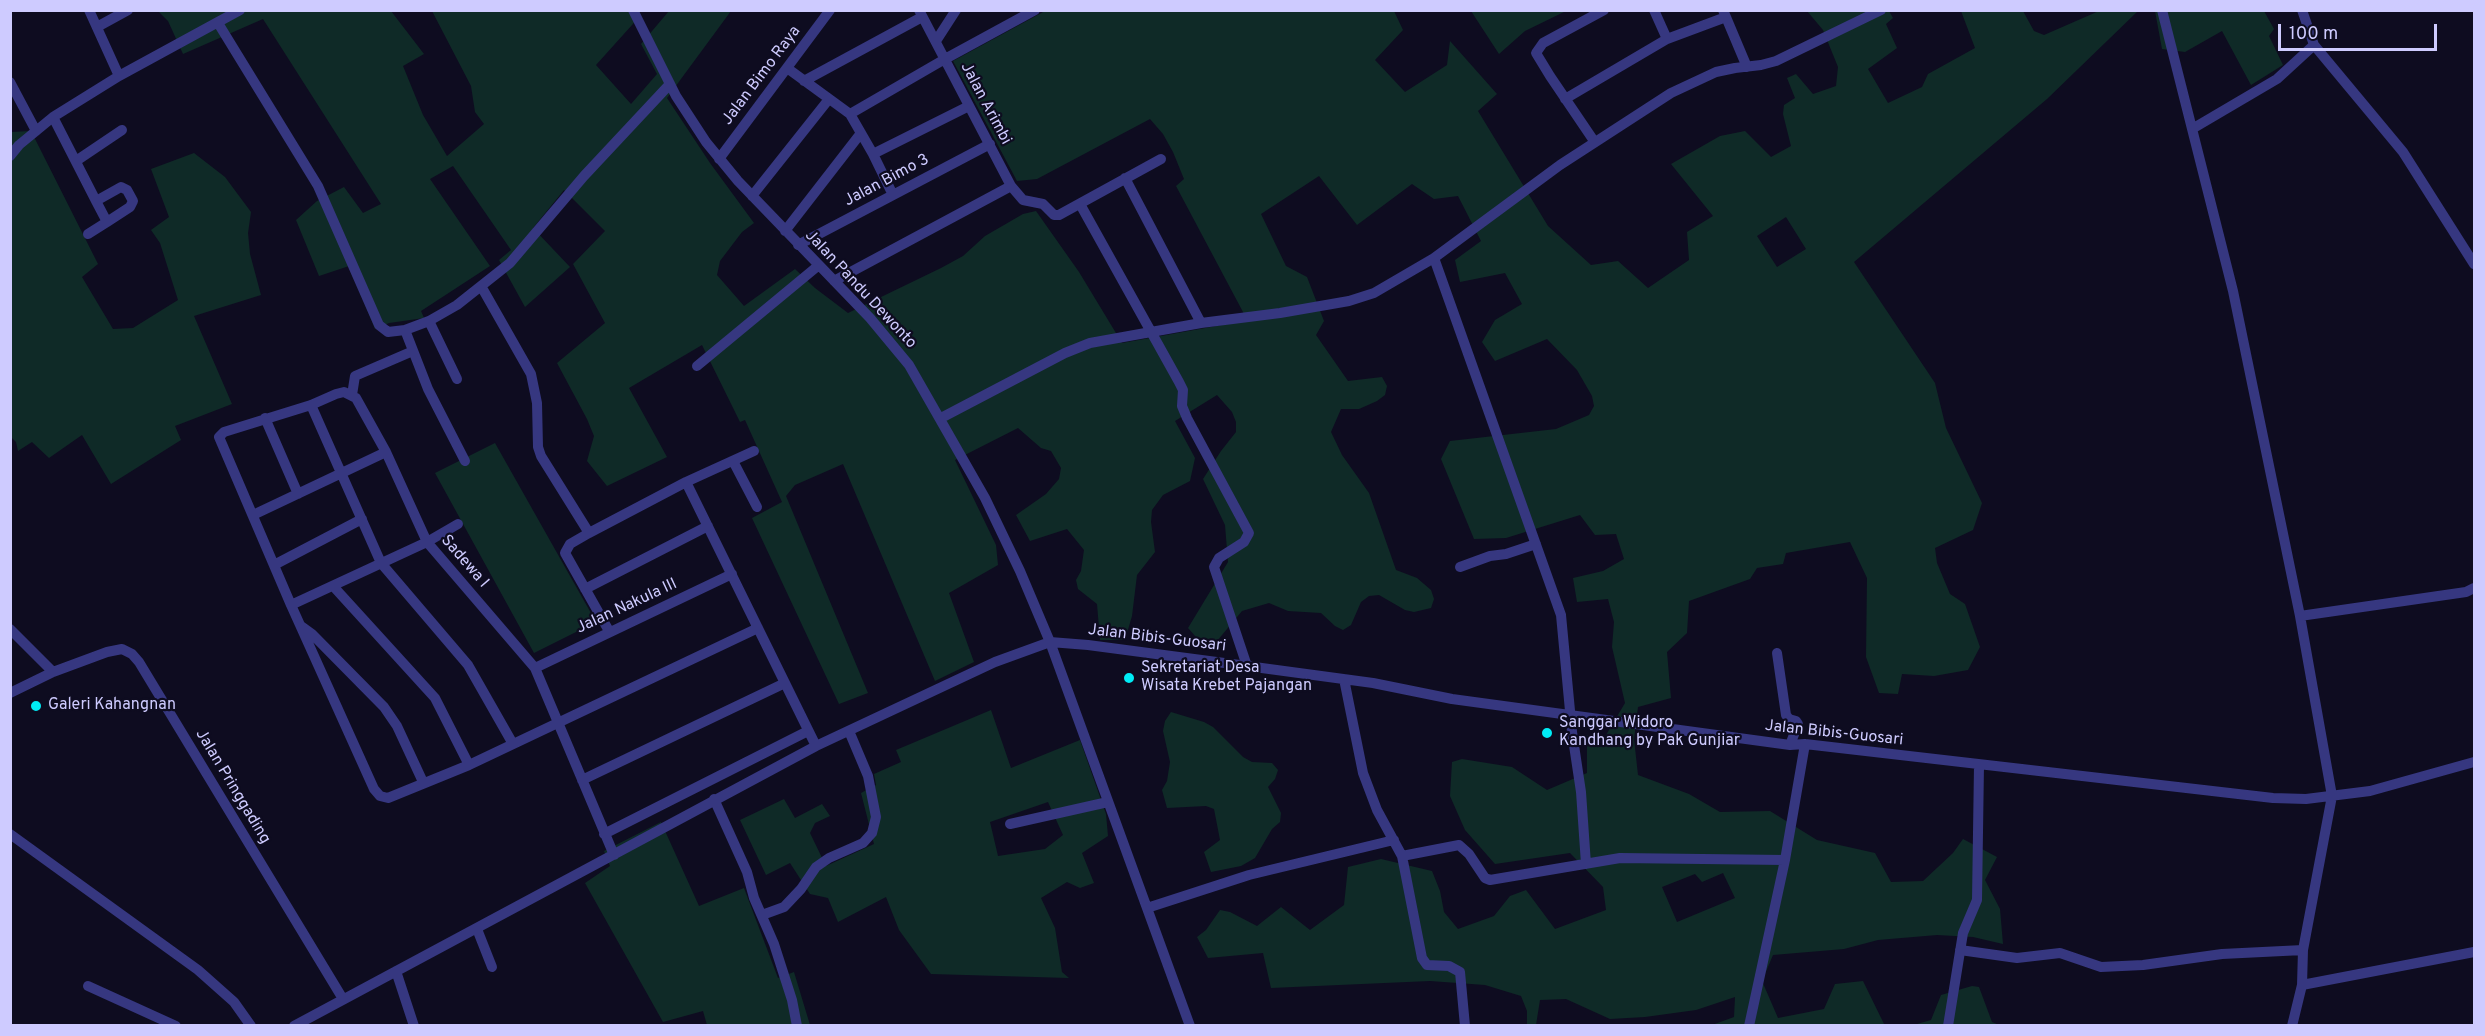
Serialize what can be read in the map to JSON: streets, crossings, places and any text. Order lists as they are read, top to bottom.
{
  "streets": {
    "street": [
      "Jalan Bimo Raya",
      "Jalan Arimbi",
      "Jalan Bimo 3",
      "Jalan Pandu Dewonto",
      "Sadewa I",
      "Jalan Nakula III",
      "Jalan Bibis-Guosari",
      "Jalan Pringgading"
    ]
  },
  "crossings": [
    ["Jalan Bimo Raya", "Jalan Pandu Dewonto"],
    ["Jalan Arimbi", "Jalan Bimo 3"],
    ["Jalan Bimo 3", "Jalan Pandu Dewonto"],
    ["Jalan Pandu Dewonto", "Jalan Bibis-Guosari"],
    ["Sadewa I", "Jalan Nakula III"]
  ],
  "places": ["Sekretariat Desa Wisata Krebet Pajangan", "Galeri Kahangnan", "Sanggar Widoro Kandhang by Pak Gunjiar"],
  "scale_bar": "100 m"
}
